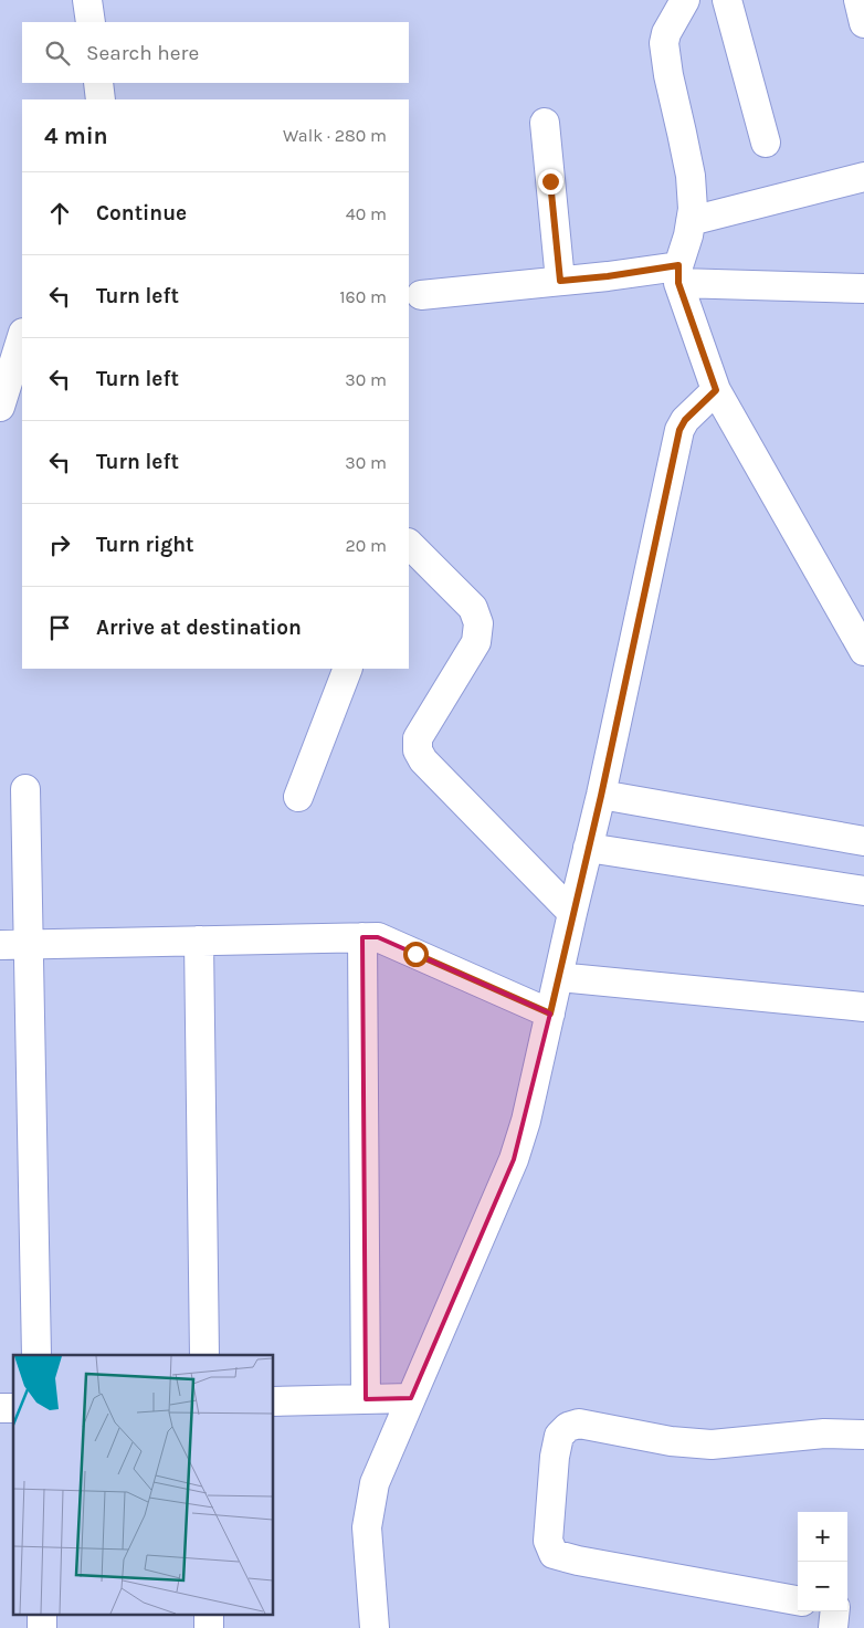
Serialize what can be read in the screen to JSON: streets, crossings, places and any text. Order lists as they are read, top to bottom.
{
  "page": {
    "search": "Search here",
    "heading": ["4 min", "Walk · 280 m"],
    "list": [
      ["Continue", "40 m"],
      ["Turn left", "160 m"],
      ["Turn left", "30 m"],
      ["Turn left", "30 m"],
      ["Turn right", "20 m"],
      "Arrive at destination"
    ],
    "map_buttons": ["+", "−"]
  }
}
